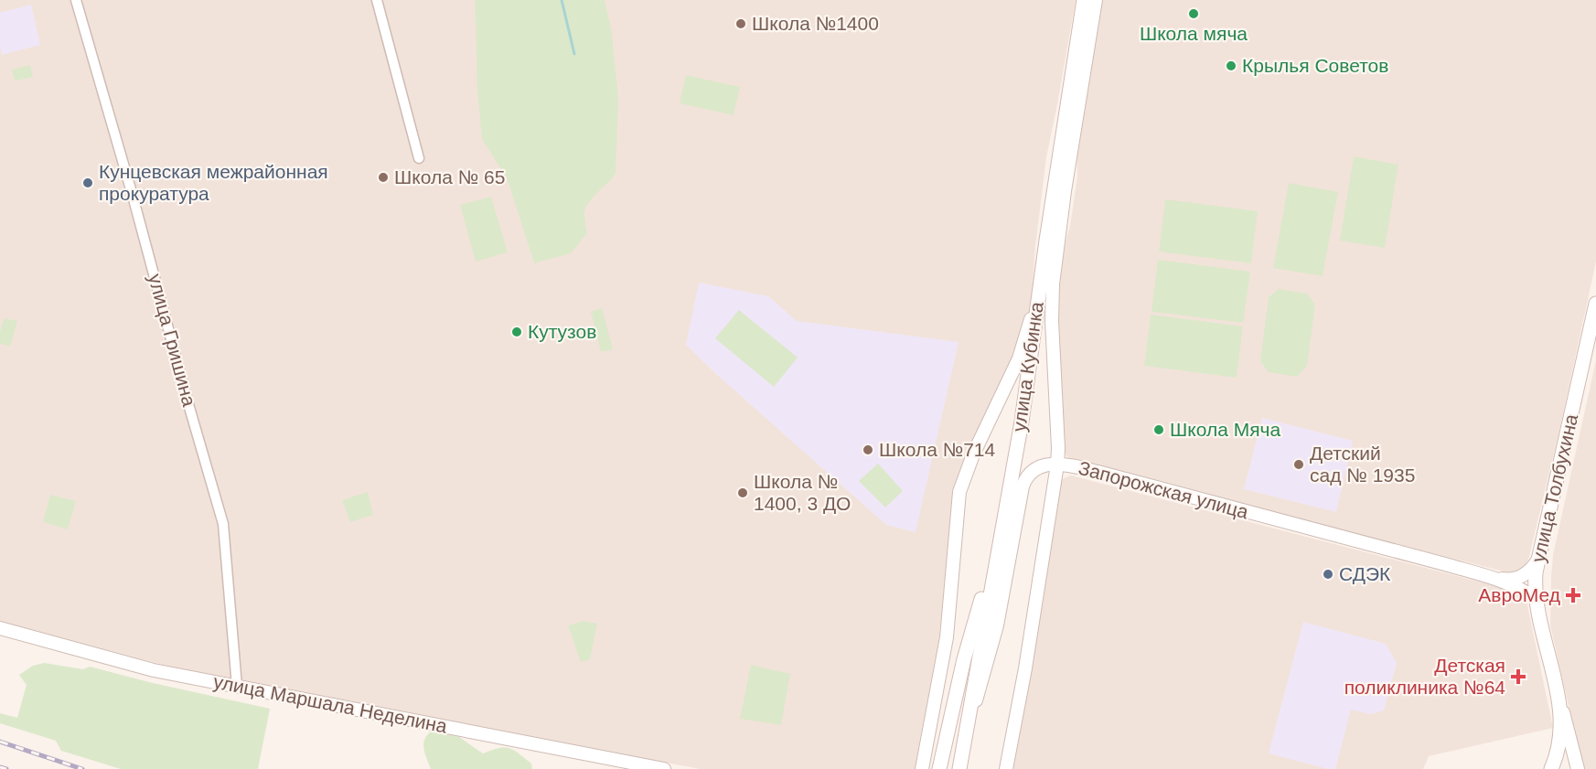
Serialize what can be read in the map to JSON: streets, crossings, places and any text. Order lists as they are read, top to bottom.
{
  "streets": {
    "main road": ["улица Кубинка", "улица Толбухина"],
    "street": ["улица Гришина", "Запорожская улица", "улица Маршала Неделина"]
  },
  "crossings": [
    ["улица Гришина", "улица Маршала Неделина"],
    ["улица Кубинка", "Запорожская улица"],
    ["улица Толбухина", "Запорожская улица"]
  ],
  "places": {
    "other": [
      "Школа мяча",
      "Школа №1400",
      "Крылья Советов",
      "Школа № 65",
      "Кунцевская межрайонная прокуратура",
      "Кутузов",
      "Школа Мяча",
      "Школа №714",
      "Детский сад № 1935",
      "Школа № 1400, 3 ДО",
      "СДЭК"
    ],
    "health": ["АвроМед", "Детская поликлиника №64"]
  }
}
